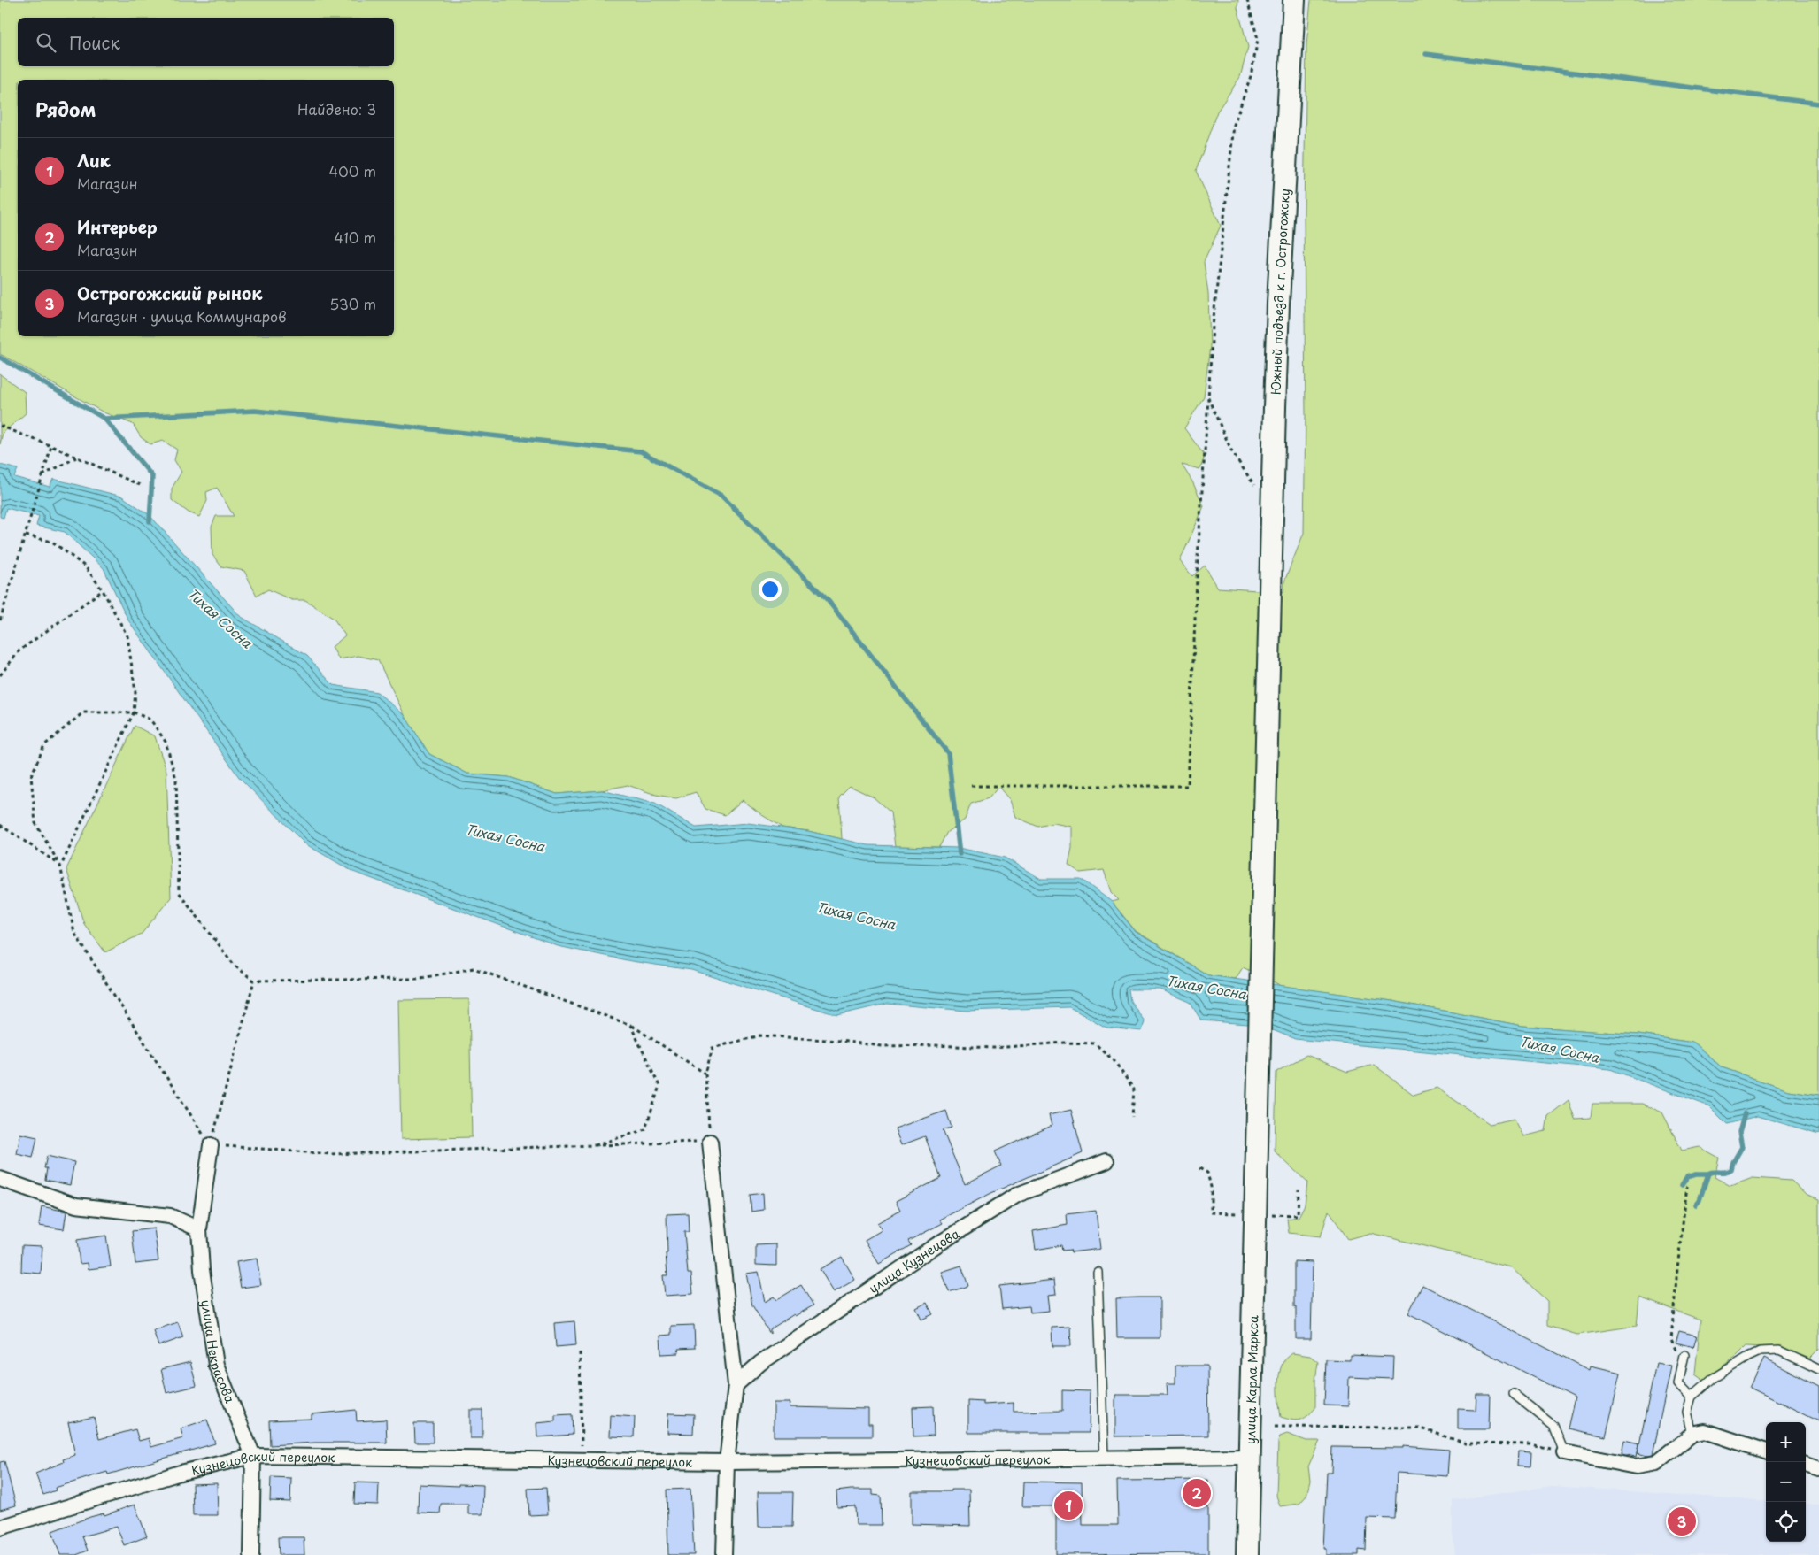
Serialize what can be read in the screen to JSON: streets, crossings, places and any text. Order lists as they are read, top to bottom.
{
  "streets": {
    "main road": ["Южный подъезд к г. Острогожску", "улица Карла Маркса"],
    "street": ["улица Кузнецова", "улица Некрасова", "Кузнецовский переулок"]
  },
  "crossings": [
    ["Южный подъезд к г. Острогожску", "улица Карла Маркса"],
    ["улица Некрасова", "Кузнецовский переулок"],
    ["улица Карла Маркса", "Кузнецовский переулок"]
  ],
  "water": ["Тихая Сосна"],
  "page": {
    "search": "Поиск",
    "heading": ["Рядом", "Найдено: 3"],
    "list": [
      {
        "mark": "1",
        "name": "Лик",
        "note": "Магазин",
        "value": "400 m"
      },
      {
        "mark": "2",
        "name": "Интерьер",
        "note": "Магазин",
        "value": "410 m"
      },
      {
        "mark": "3",
        "name": "Острогожский рынок",
        "note": "Магазин · улица Коммунаров",
        "value": "530 m"
      }
    ],
    "map_buttons": ["+", "−"],
    "pins": ["2", "1", "3"]
  }
}
